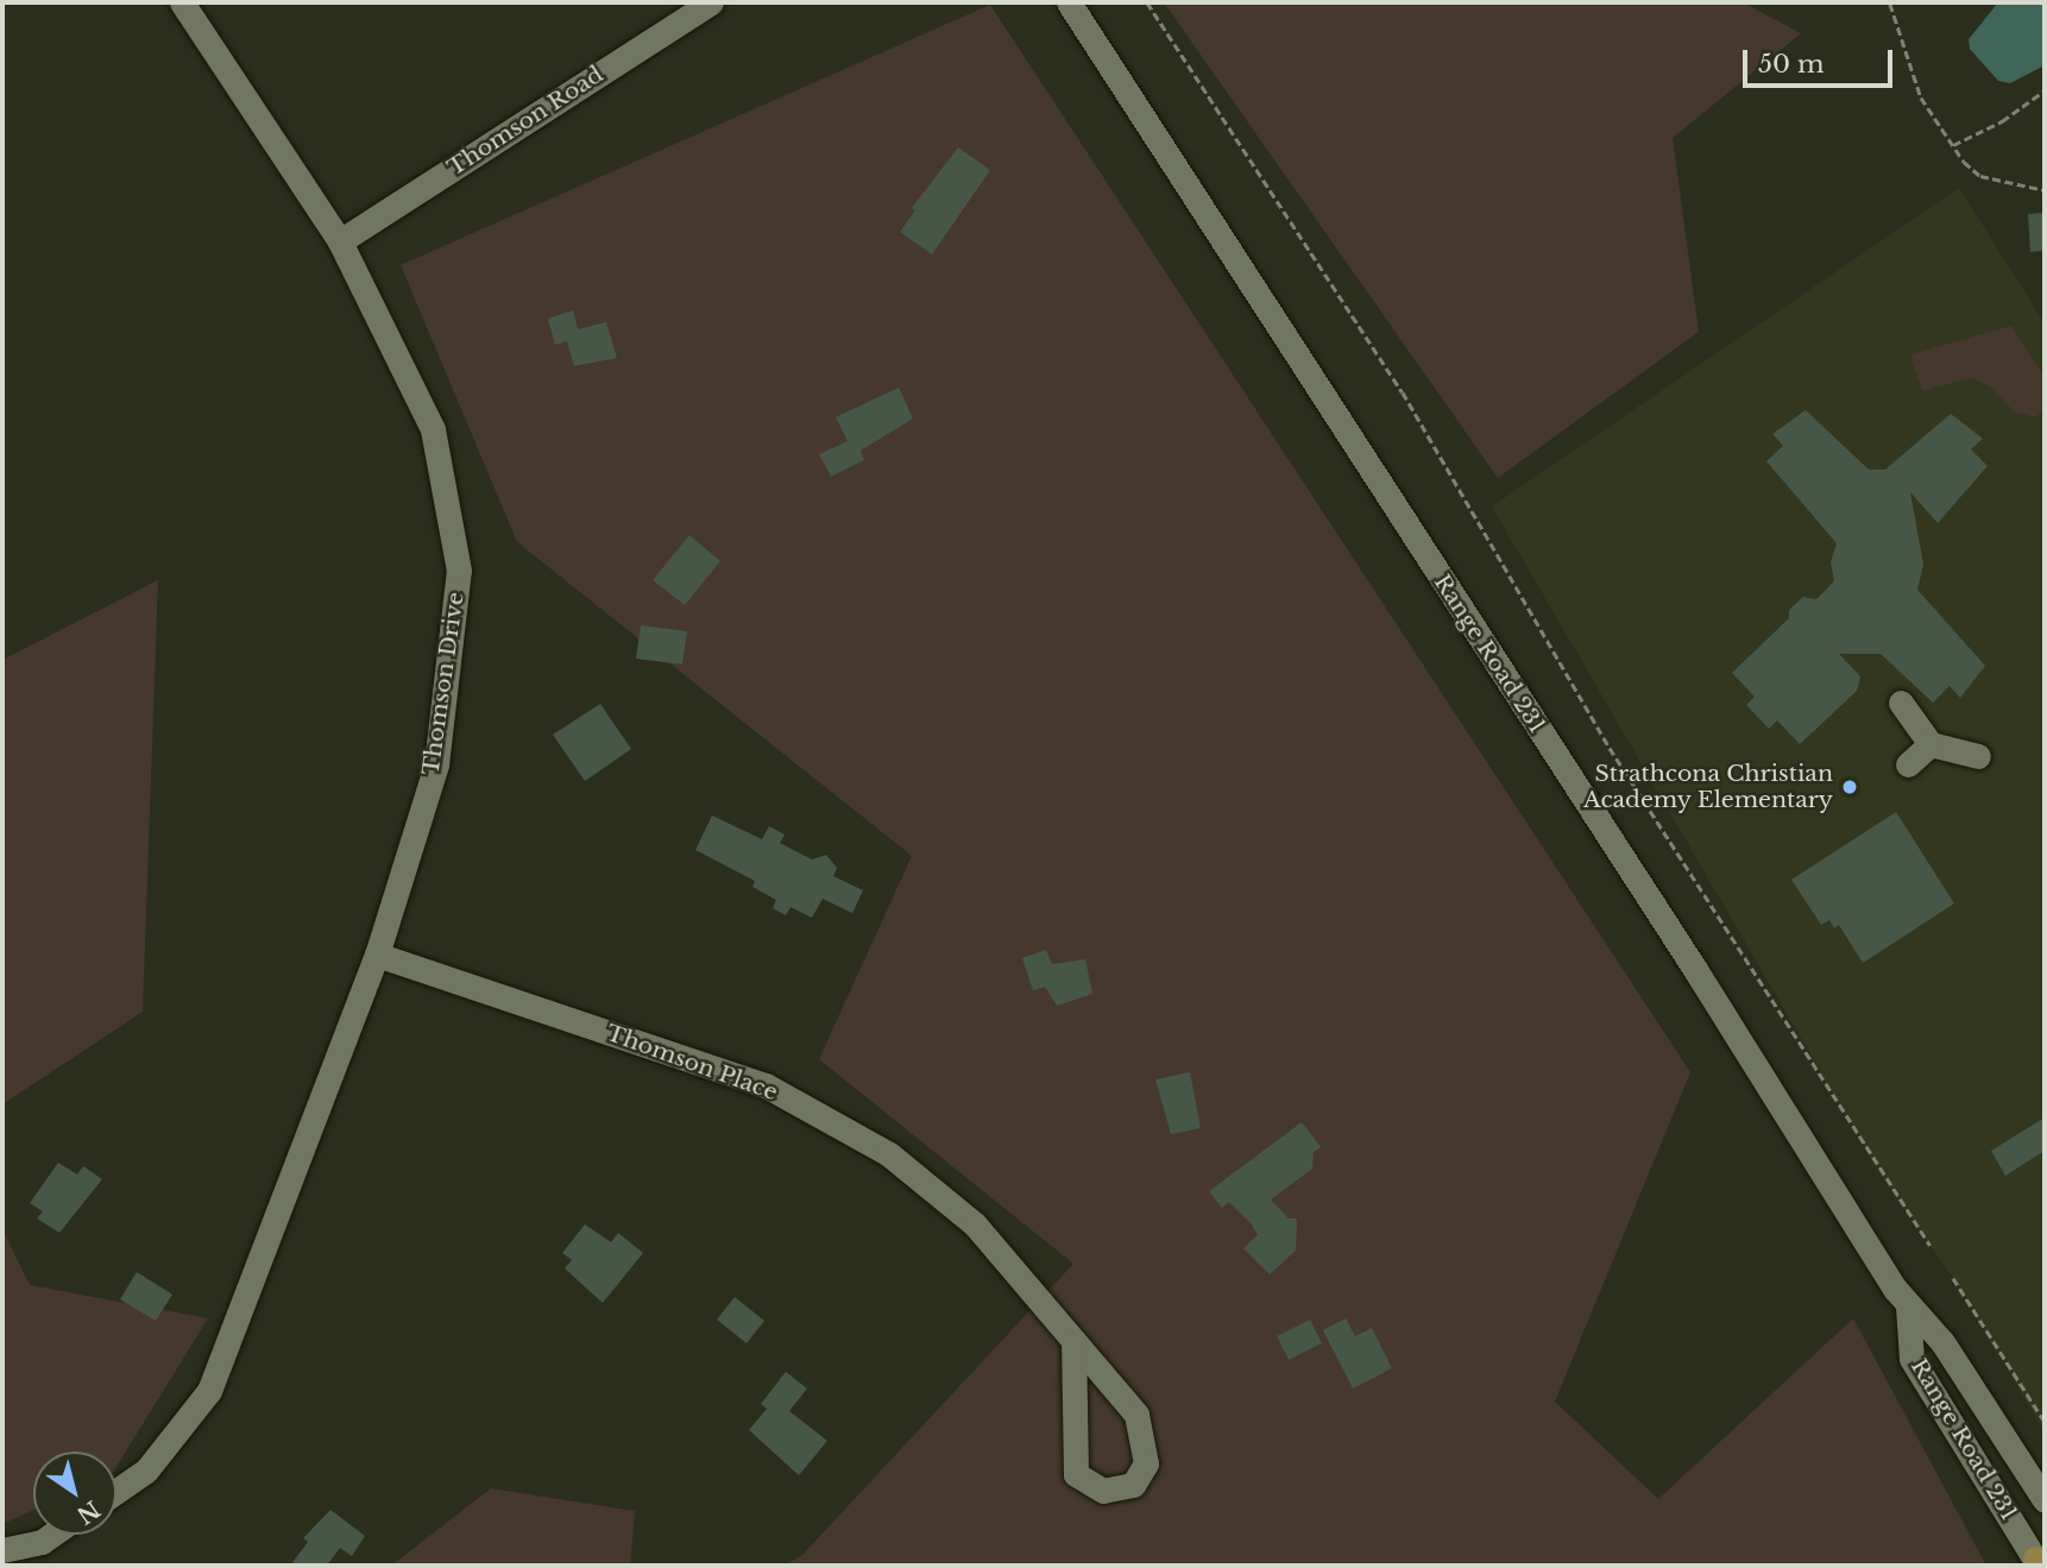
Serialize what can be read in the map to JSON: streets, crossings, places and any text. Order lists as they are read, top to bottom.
{
  "streets": {
    "street": [
      "Thomson Road",
      "Range Road 231",
      "Thomson Drive",
      "Thomson Place"
    ]
  },
  "crossings": [
    ["Thomson Road", "Thomson Drive"],
    ["Thomson Drive", "Thomson Place"]
  ],
  "places": ["Strathcona Christian Academy Elementary"],
  "scale_bar": "50 m",
  "north": "bottom right"
}
